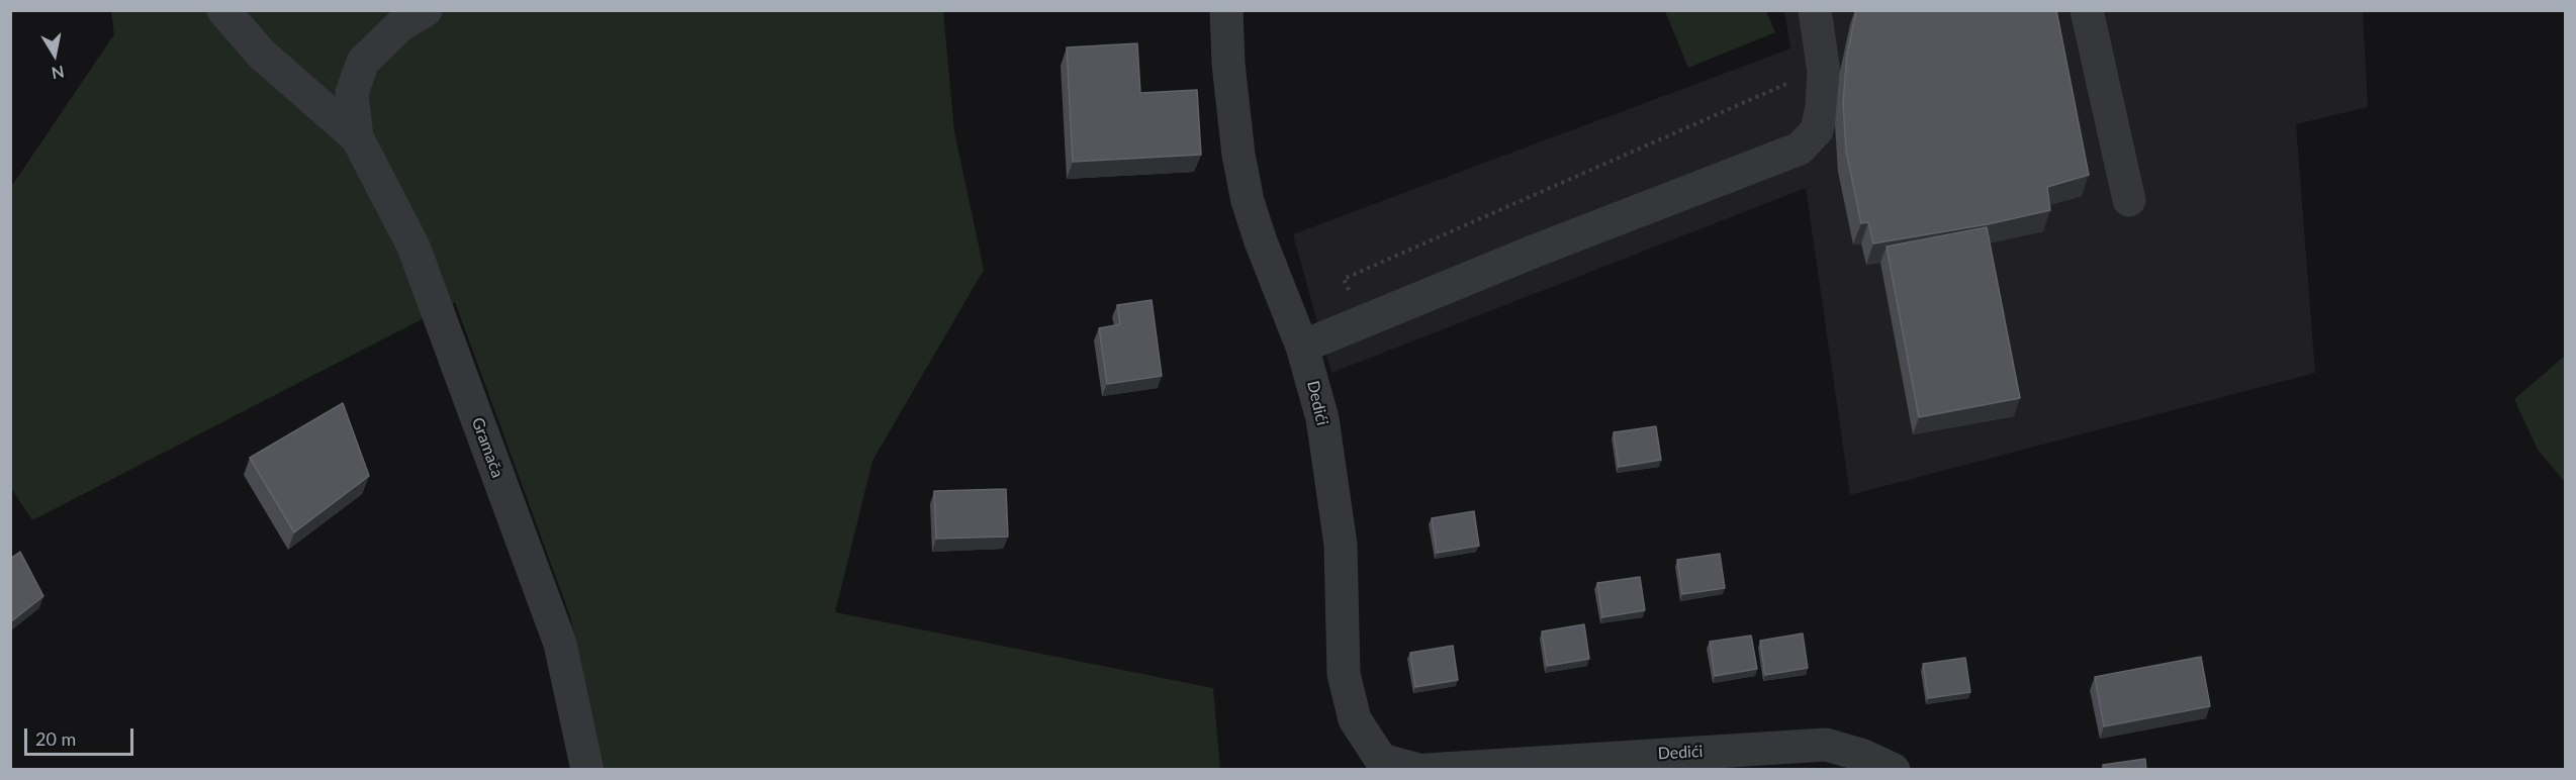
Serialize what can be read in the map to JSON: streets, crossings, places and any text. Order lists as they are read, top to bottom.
{
  "streets": {
    "street": ["Dedići", "Gramača"]
  },
  "scale_bar": "20 m",
  "north": "bottom"
}
